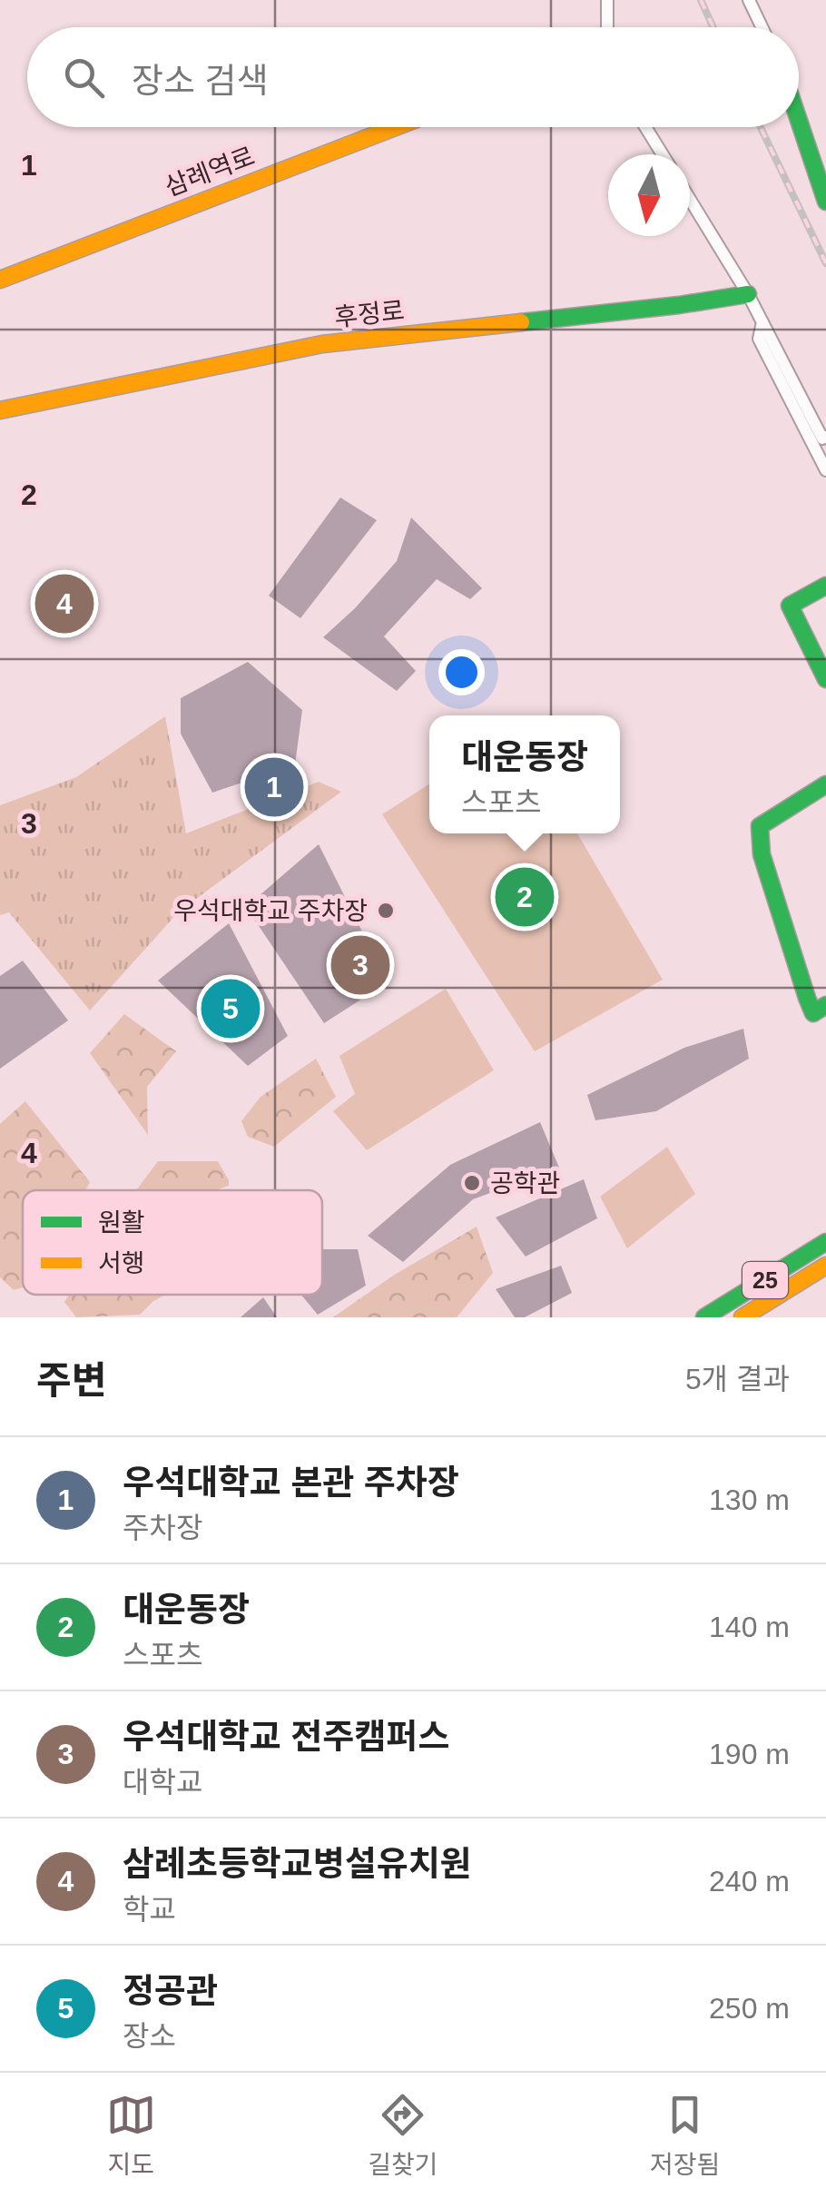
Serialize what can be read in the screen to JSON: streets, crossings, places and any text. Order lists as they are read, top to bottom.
{
  "streets": {
    "main road": ["삼례역로", "후정로", "25"]
  },
  "places": ["우석대학교 주차장", "공학관"],
  "legend": ["원활", "서행"],
  "north": "bottom",
  "page": {
    "search": "장소 검색",
    "pins": [
      "4",
      "1",
      "2",
      "3",
      "5"
    ],
    "popup": ["대운동장", "스포츠"],
    "heading": ["주변", "5개 결과"],
    "list": [
      {
        "mark": "1",
        "name": "우석대학교 본관 주차장",
        "note": "주차장",
        "value": "130 m"
      },
      {
        "mark": "2",
        "name": "대운동장",
        "note": "스포츠",
        "value": "140 m"
      },
      {
        "mark": "3",
        "name": "우석대학교 전주캠퍼스",
        "note": "대학교",
        "value": "190 m"
      },
      {
        "mark": "4",
        "name": "삼례초등학교병설유치원",
        "note": "학교",
        "value": "240 m"
      },
      {
        "mark": "5",
        "name": "정공관",
        "note": "장소",
        "value": "250 m"
      }
    ],
    "nav": ["지도", "길찾기", "저장됨"]
  },
  "grid": {
    "rows": [
      "1",
      "2",
      "3",
      "4"
    ]
  }
}
